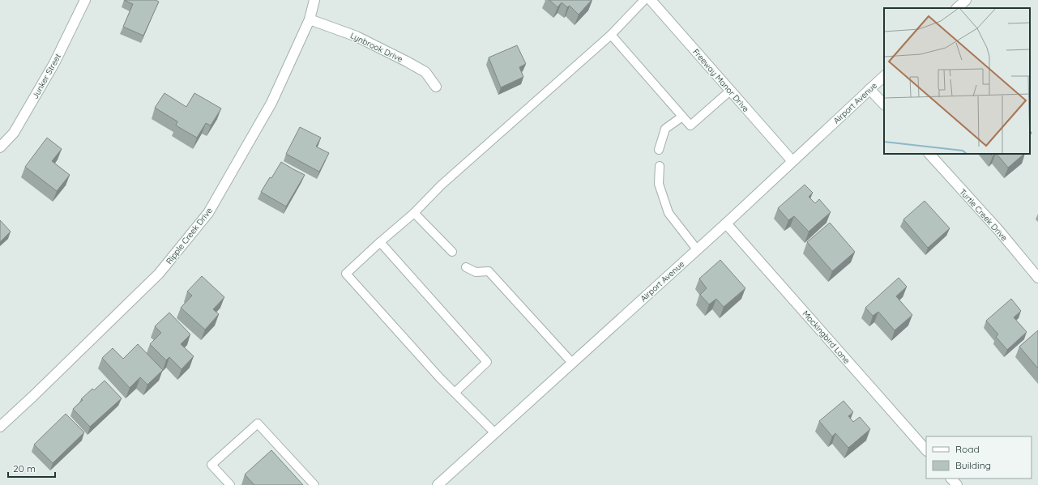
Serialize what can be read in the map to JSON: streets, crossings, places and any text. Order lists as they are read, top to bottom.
{
  "streets": {
    "street": [
      "Lynbrook Drive",
      "Junker Street",
      "Freeway Manor Drive",
      "Airport Avenue",
      "Turtle Creek Drive",
      "Ripple Creek Drive",
      "Mockingbird Lane"
    ]
  },
  "crossings": [
    ["Lynbrook Drive", "Ripple Creek Drive"],
    ["Freeway Manor Drive", "Airport Avenue"],
    ["Airport Avenue", "Mockingbird Lane"]
  ],
  "legend": ["Road", "Building"],
  "scale_bar": "20 m"
}
